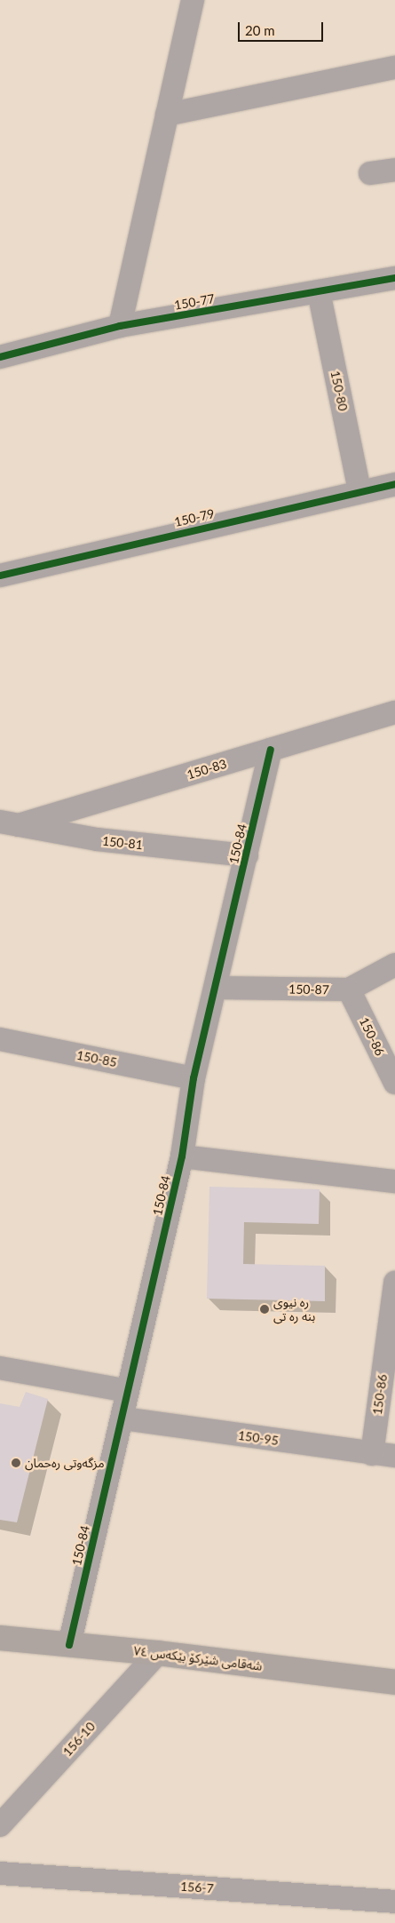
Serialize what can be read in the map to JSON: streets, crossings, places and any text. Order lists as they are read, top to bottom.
{
  "streets": {
    "street": [
      "150-77",
      "150-80",
      "150-79",
      "150-83",
      "150-81",
      "150-84",
      "150-87",
      "150-86",
      "150-85",
      "150-95",
      "شەقامی شێرکۆ بێکەس ٧٤",
      "156-10",
      "156-7"
    ]
  },
  "crossings": [
    ["150-77", "150-80"],
    ["150-80", "150-79"],
    ["150-83", "150-81"],
    ["150-83", "150-84"],
    ["150-81", "150-84"],
    ["150-84", "150-87"],
    ["150-84", "150-85"],
    ["150-84", "150-95"],
    ["150-84", "شەقامی شێرکۆ بێکەس ٧٤"],
    ["150-87", "150-86"],
    ["150-86", "150-95"],
    ["شەقامی شێرکۆ بێکەس ٧٤", "156-10"]
  ],
  "places": ["ره نیوی بنه ره تی", "مزگەوتی رەحمان"],
  "scale_bar": "20 m"
}
